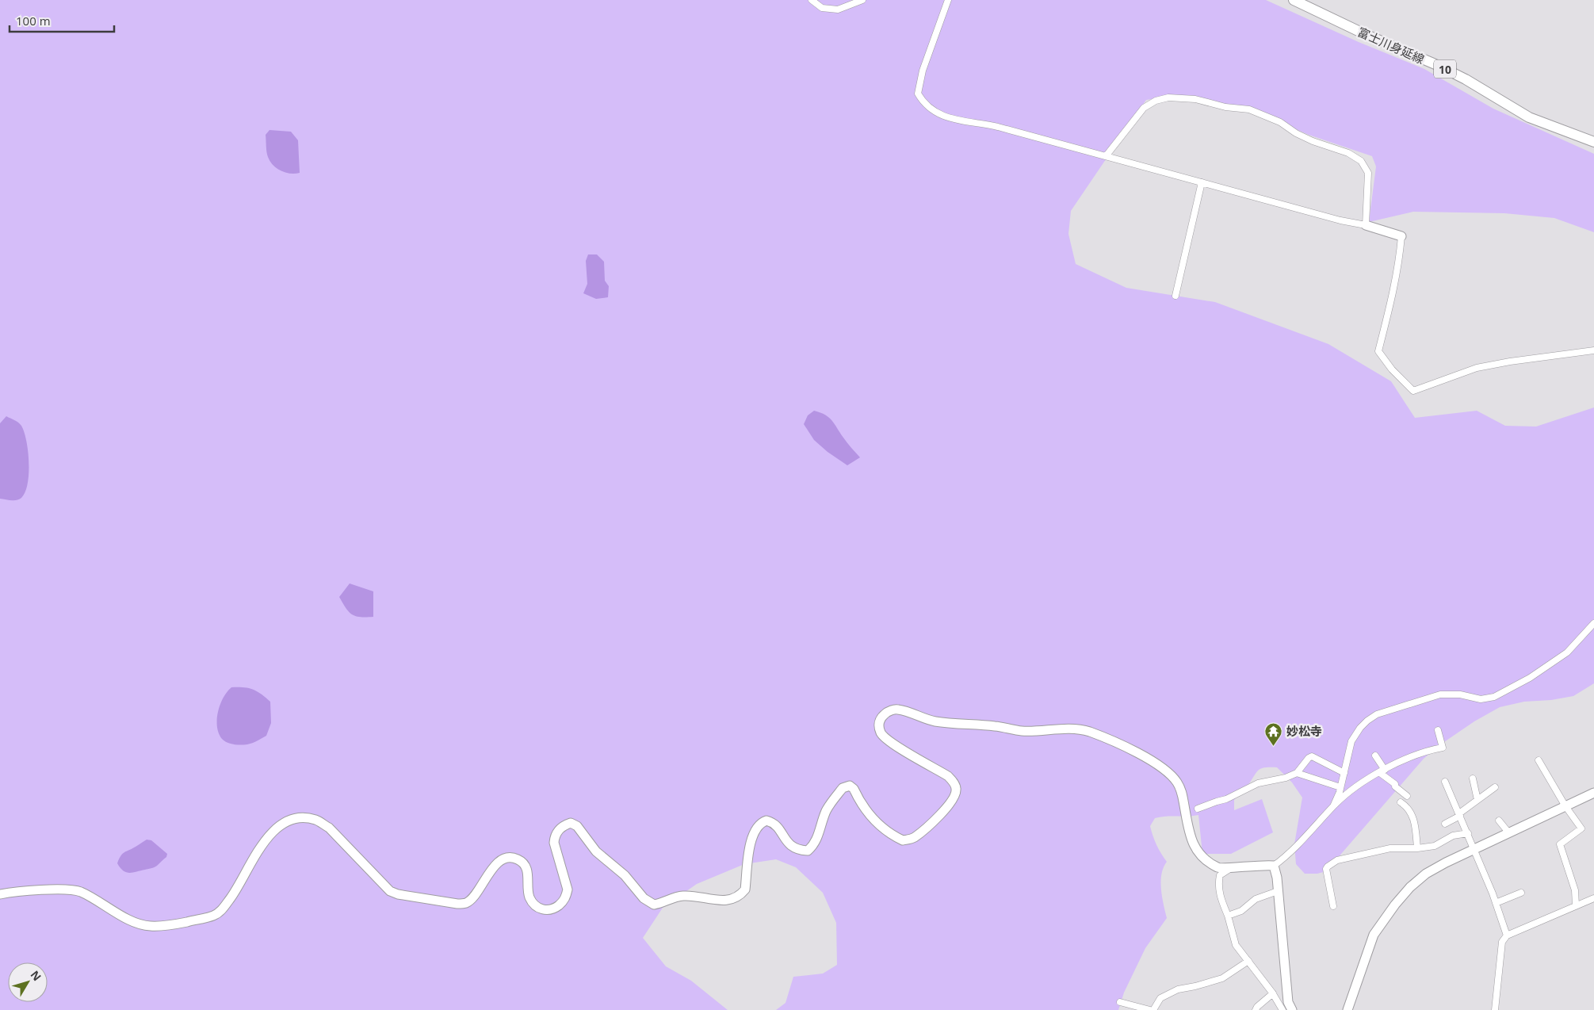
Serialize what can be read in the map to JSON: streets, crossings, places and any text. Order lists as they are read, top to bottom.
{
  "streets": {
    "main road": ["富士川身延線", "10"]
  },
  "places": {
    "temple": ["妙松寺"]
  },
  "scale_bar": "100 m",
  "north": "top right"
}
